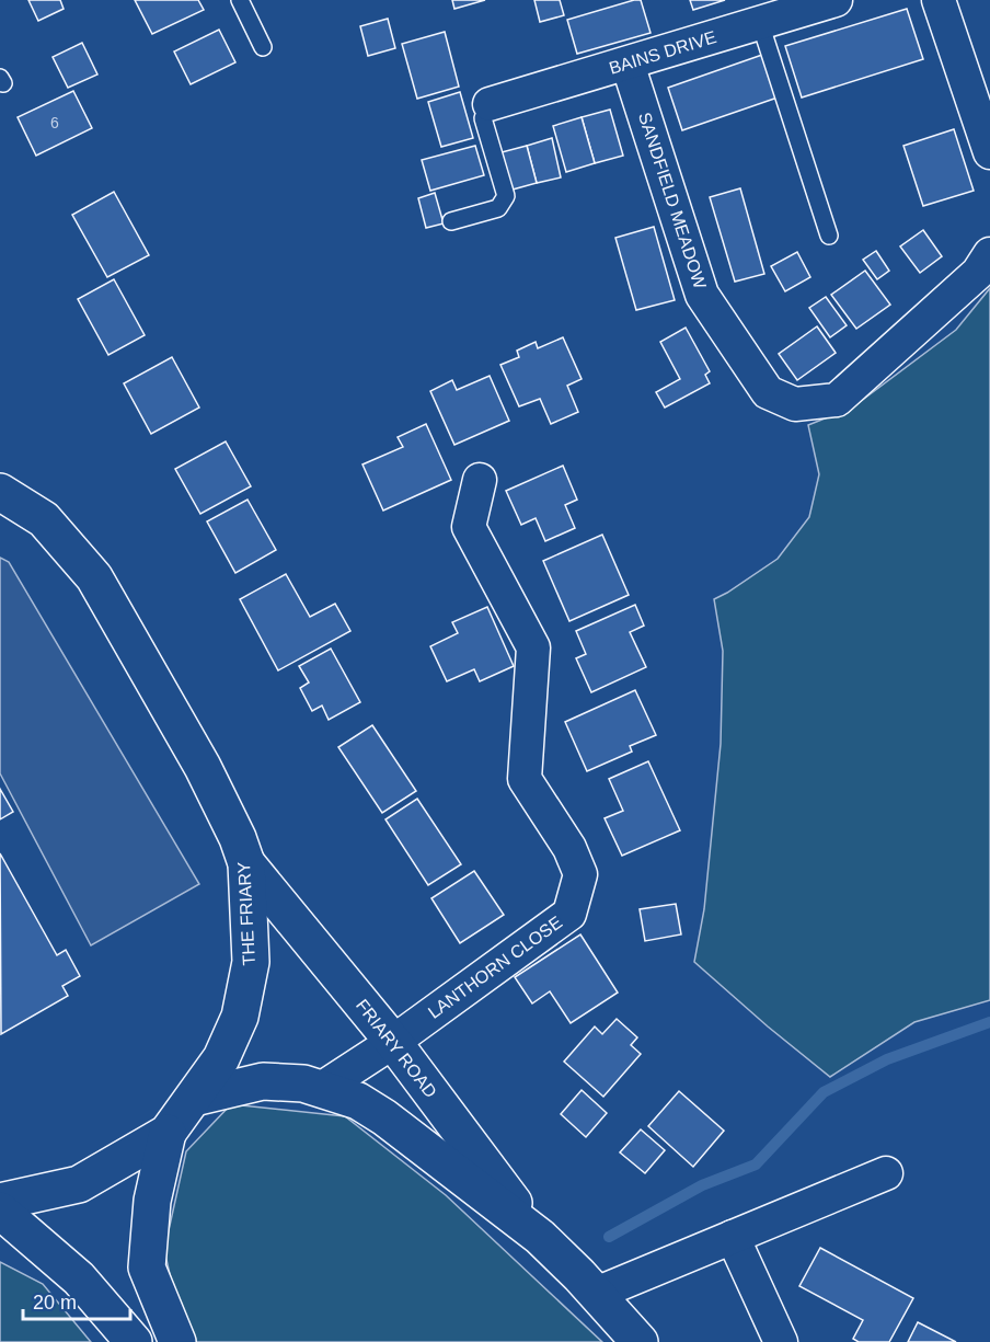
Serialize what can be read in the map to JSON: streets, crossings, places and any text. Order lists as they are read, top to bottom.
{
  "streets": {
    "main road": ["THE FRIARY", "FRIARY ROAD"],
    "street": ["BAINS DRIVE", "SANDFIELD MEADOW", "LANTHORN CLOSE"]
  },
  "crossings": [
    ["BAINS DRIVE", "SANDFIELD MEADOW"],
    ["THE FRIARY", "FRIARY ROAD"],
    ["LANTHORN CLOSE", "FRIARY ROAD"]
  ],
  "house_numbers": ["6"],
  "scale_bar": "20 m"
}
